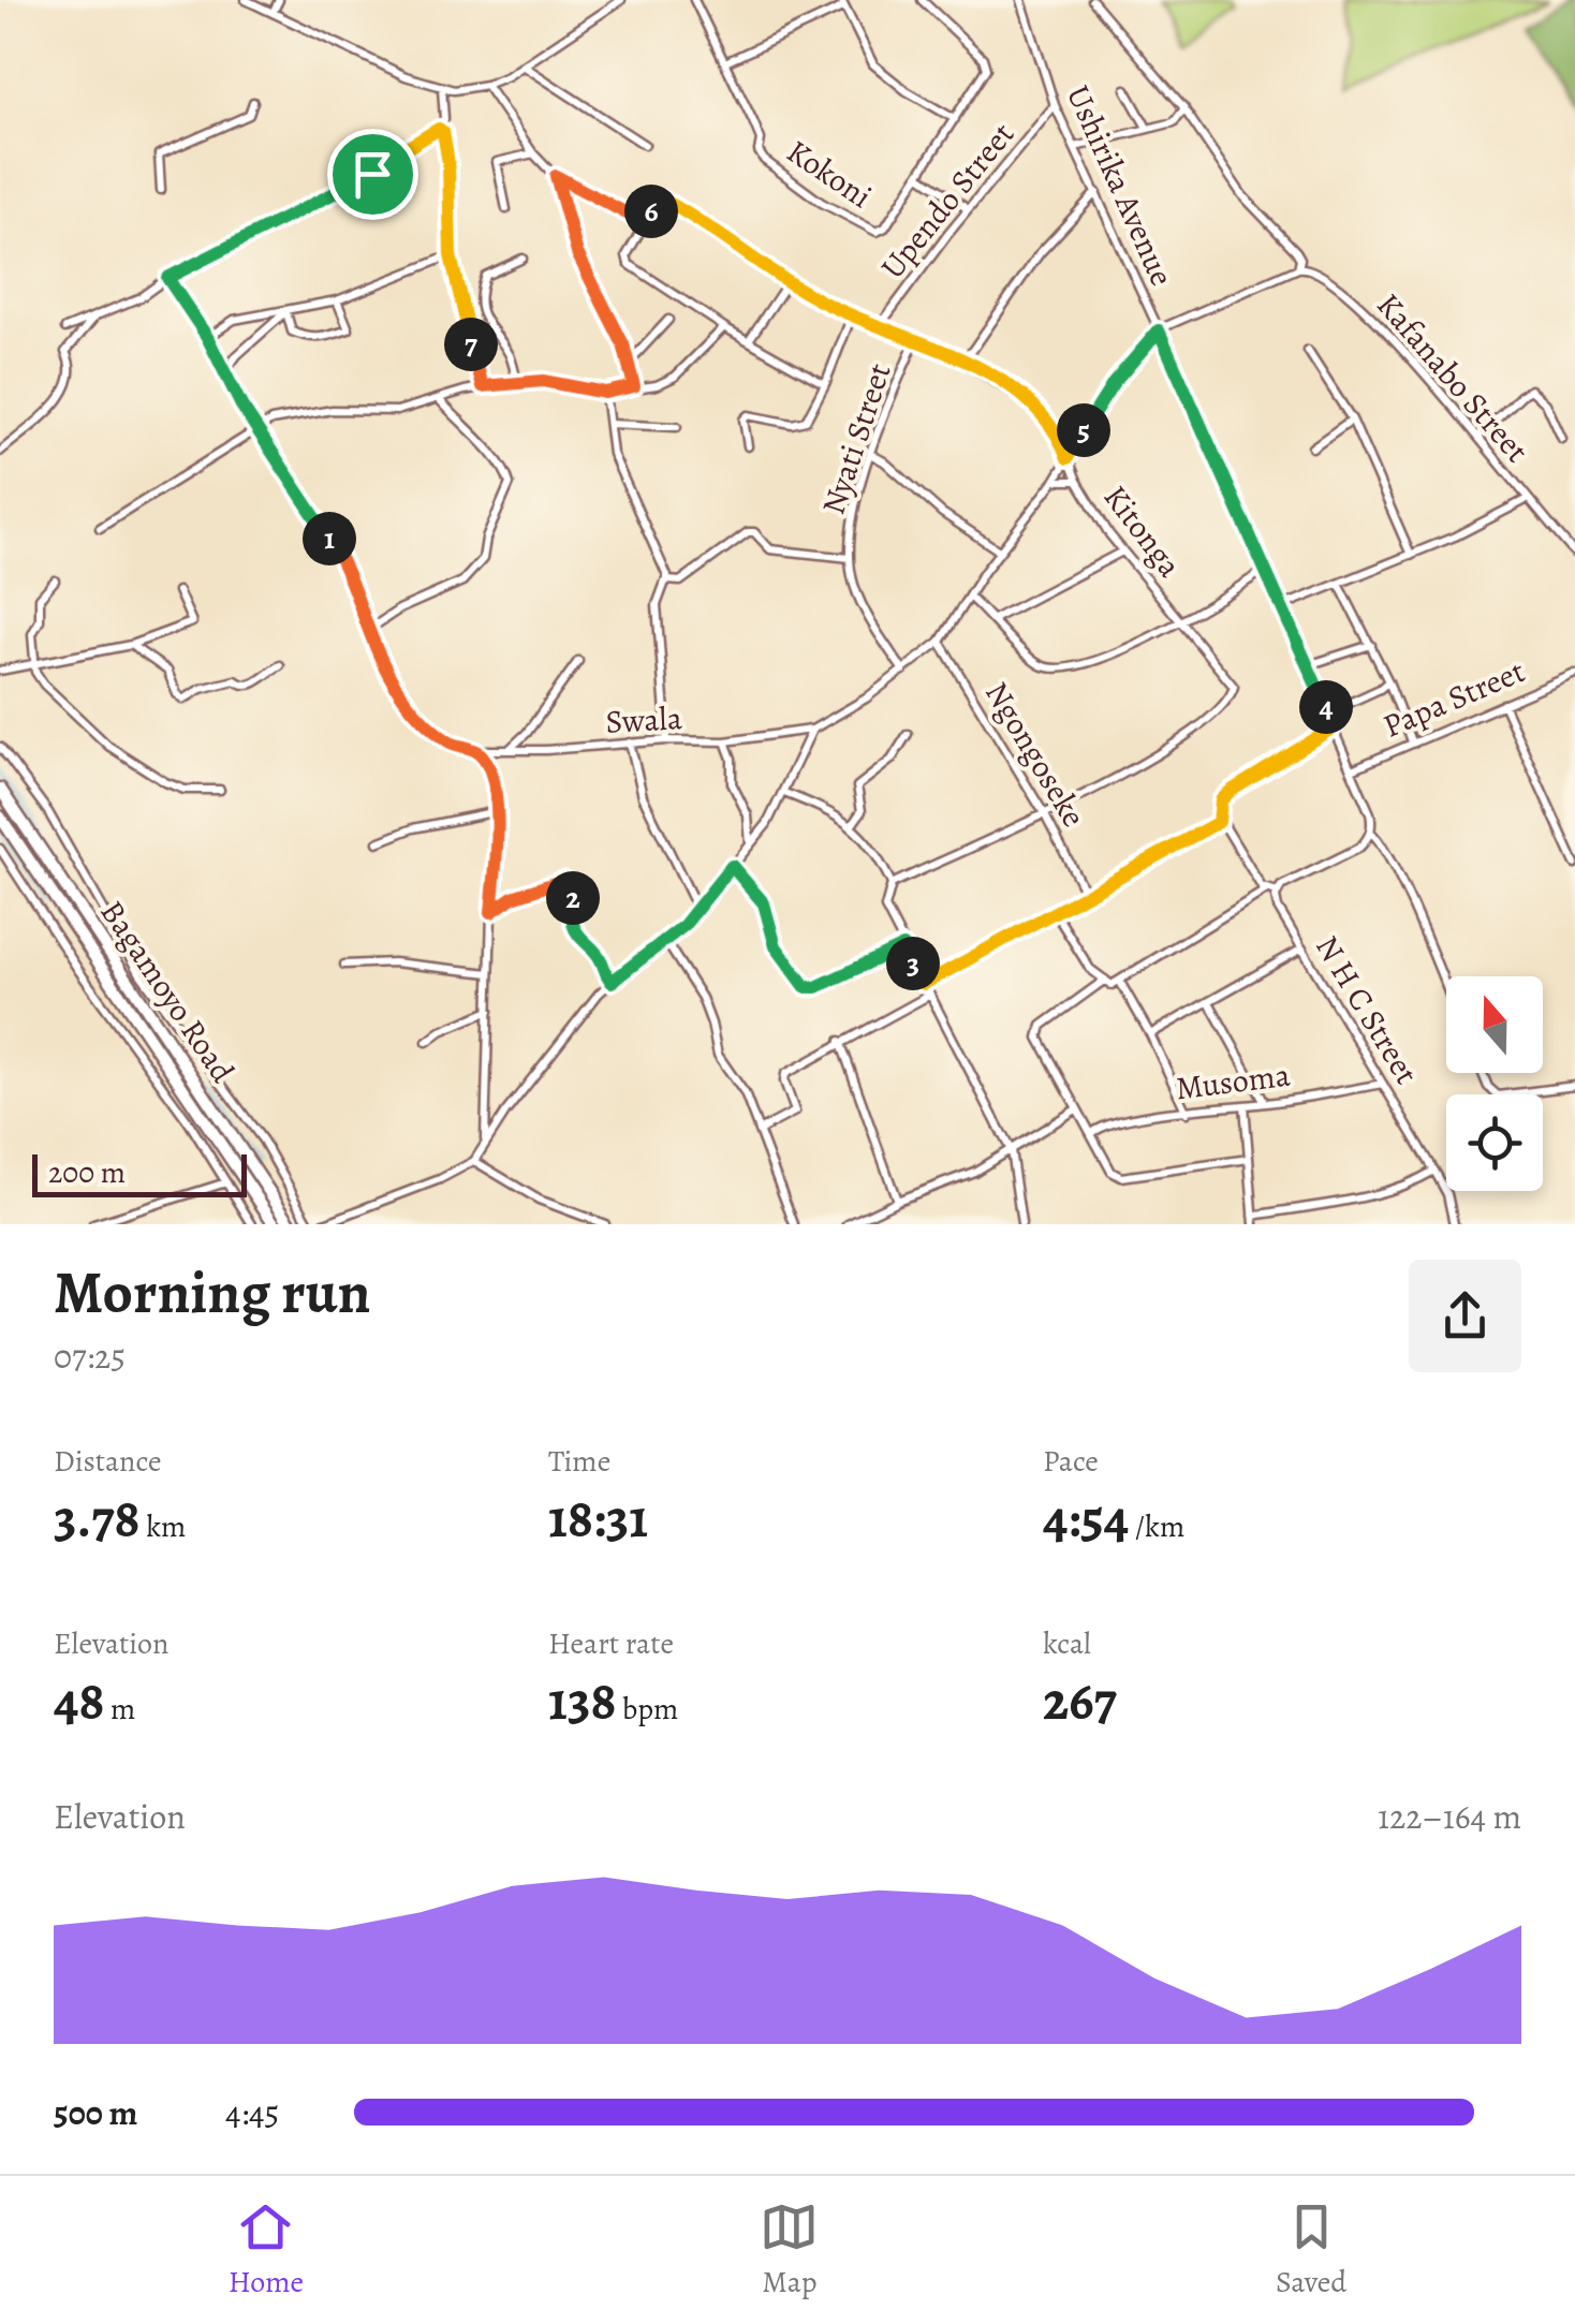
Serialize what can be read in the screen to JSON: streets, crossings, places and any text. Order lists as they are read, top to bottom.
{
  "streets": {
    "highway": ["Bagamoyo Road"],
    "street": [
      "Kokoni",
      "Ushirika Avenue",
      "Upendo Street",
      "Kafanabo Street",
      "Nyati Street",
      "Kitonga",
      "Papa Street",
      "Swala",
      "Ngongoseke",
      "N H C Street",
      "Musoma"
    ]
  },
  "crossings": [
    ["Ushirika Avenue", "Upendo Street"],
    ["Ushirika Avenue", "Papa Street"],
    ["Upendo Street", "Kitonga"],
    ["Nyati Street", "Kitonga"],
    ["Kitonga", "Ngongoseke"],
    ["N H C Street", "Musoma"]
  ],
  "scale_bar": "200 m",
  "north": "top",
  "page": {
    "pins": [
      "6",
      "7",
      "5",
      "1",
      "4",
      "2",
      "3"
    ],
    "scale": "200 m",
    "heading": ["Morning run", "07:25"],
    "stats": [
      ["Distance", "3.78 km"],
      ["Time", "18:31"],
      ["Pace", "4:54 /km"],
      ["Elevation", "48 m"],
      ["Heart rate", "138 bpm"],
      ["kcal", "267"]
    ],
    "chart": ["Elevation", "122–164 m"],
    "list": [
      {
        "name": "500 m",
        "note": "4:45"
      }
    ],
    "tabs": ["Home", "Map", "Saved"]
  }
}
